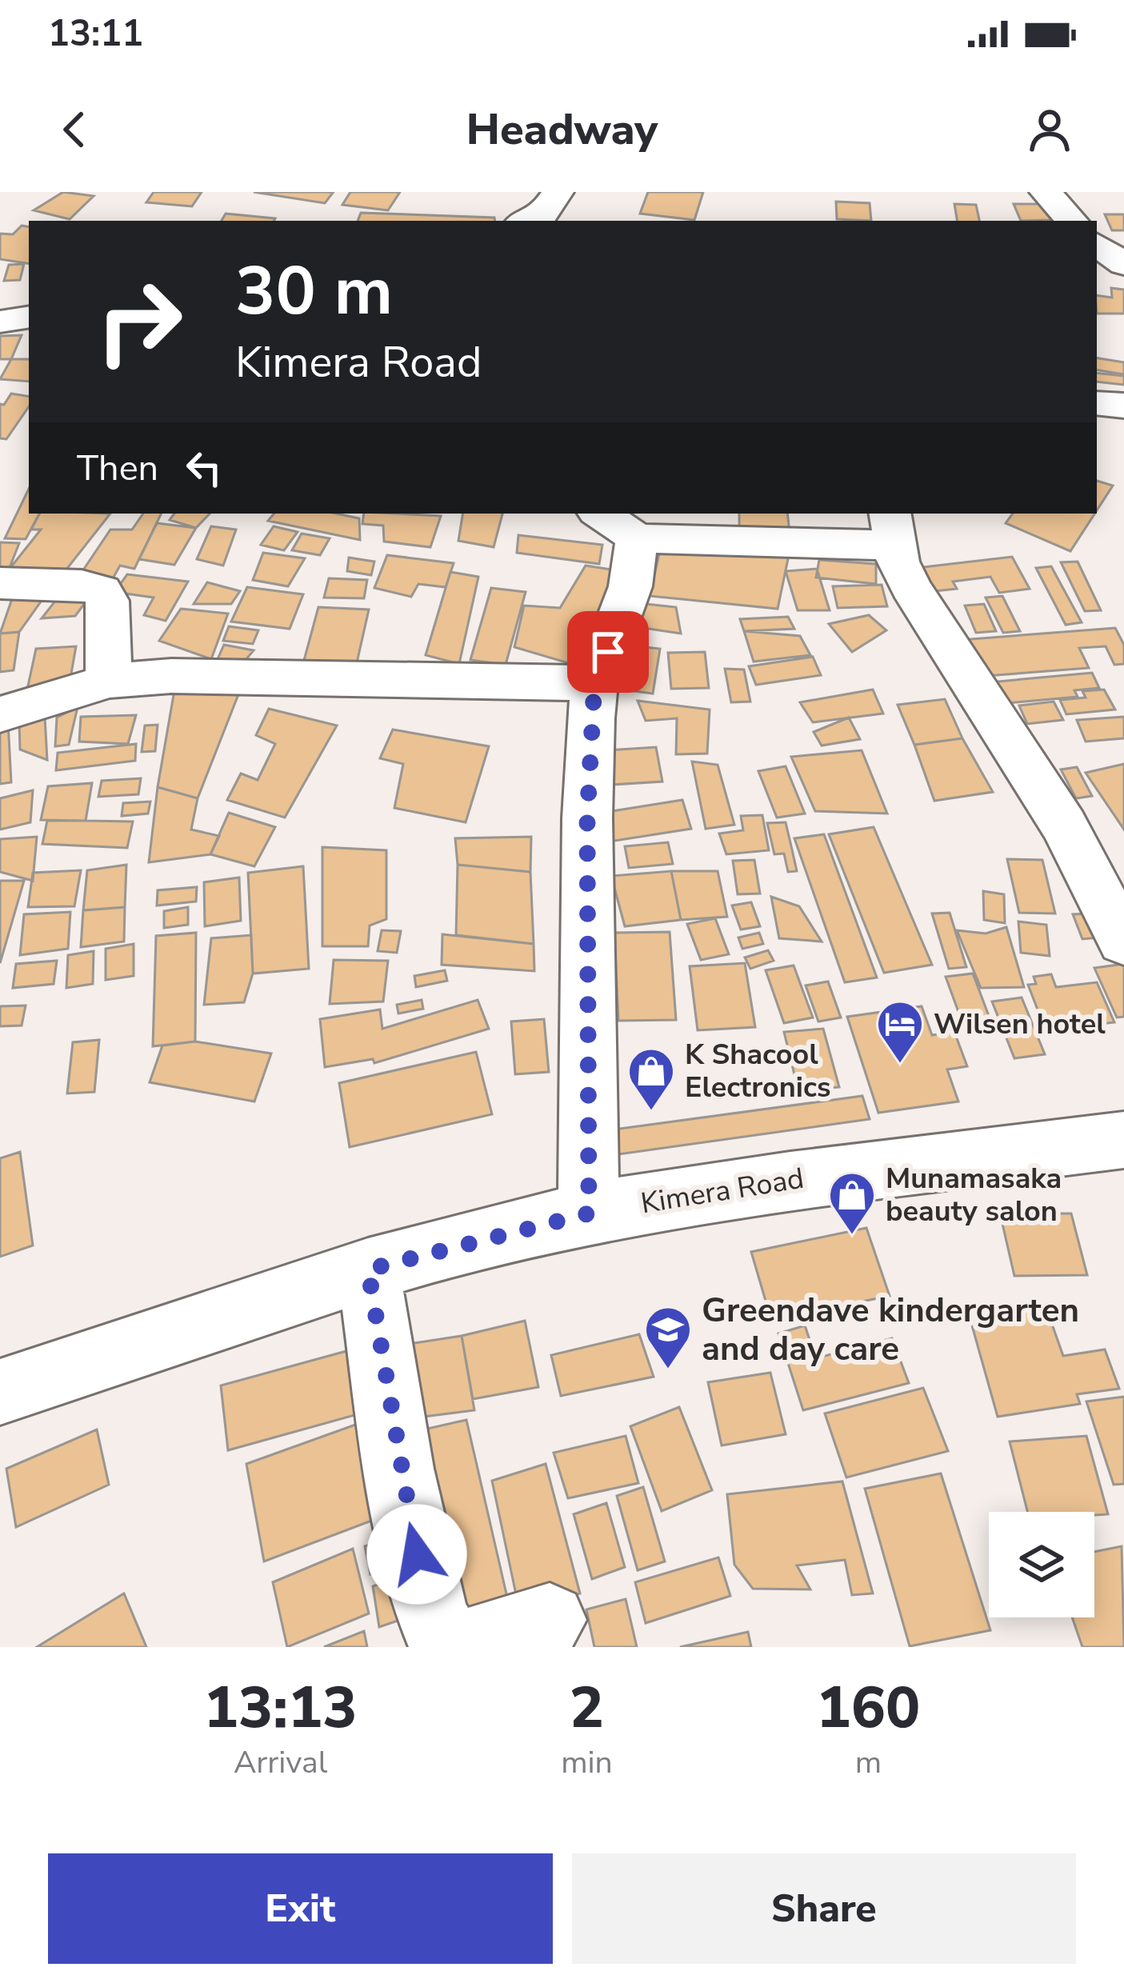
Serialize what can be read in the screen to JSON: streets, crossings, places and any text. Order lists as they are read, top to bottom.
{
  "streets": {
    "street": ["Kimera Road"]
  },
  "places": {
    "hotel": ["Wilsen hotel"],
    "shop": ["K Shacool Electronics", "Munamasaka beauty salon"],
    "school or university": ["Greendave kindergarten and day care"]
  },
  "page": {
    "status": "13:11",
    "header": "Headway",
    "turn": ["30 m", "Kimera Road"],
    "then": "Then",
    "eta": [
      "13:13",
      "Arrival",
      "2",
      "min",
      "160",
      "m"
    ],
    "buttons": ["Exit", "Share"]
  }
}
